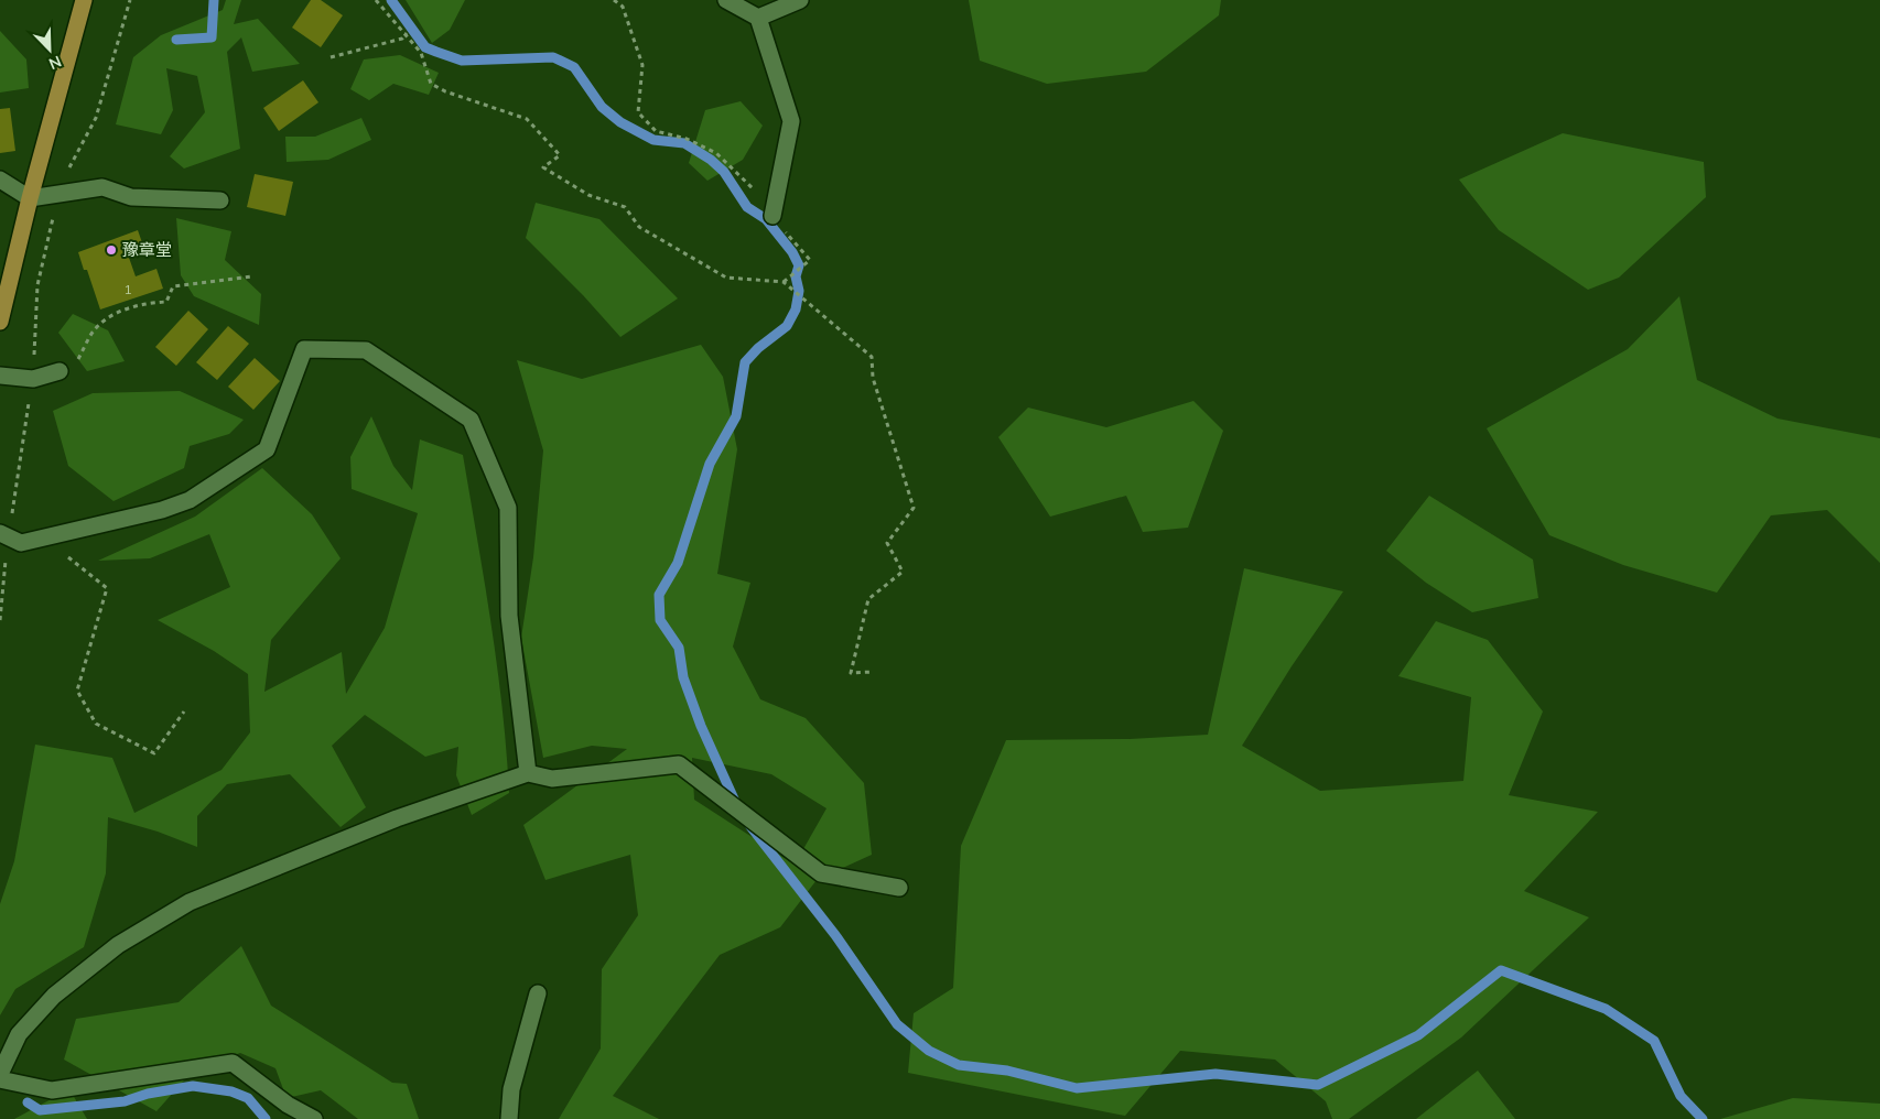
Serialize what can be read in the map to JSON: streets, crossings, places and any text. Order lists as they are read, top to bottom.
{
  "places": ["豫章堂"],
  "house_numbers": ["1"],
  "north": "bottom right"
}
